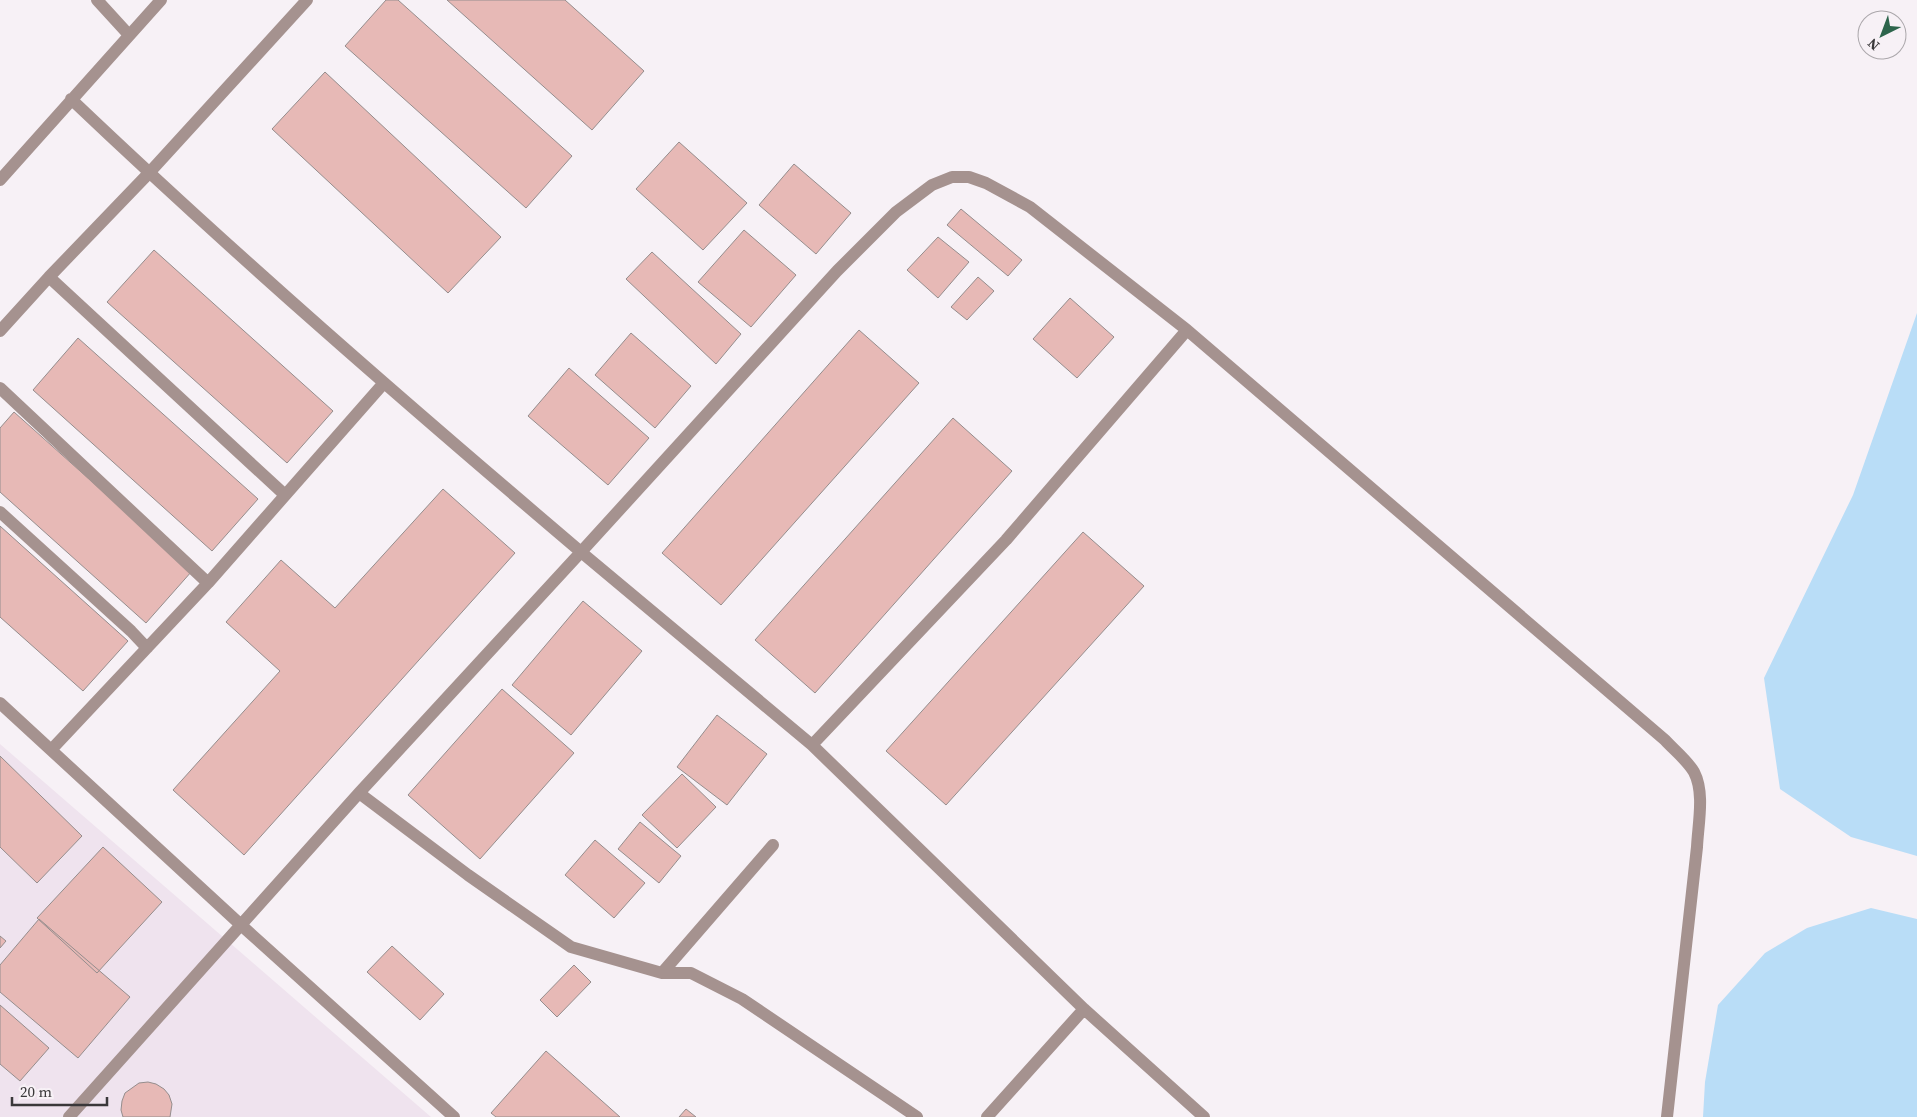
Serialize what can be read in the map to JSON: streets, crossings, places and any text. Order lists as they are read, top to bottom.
{
  "scale_bar": "20 m",
  "north": "bottom left"
}
